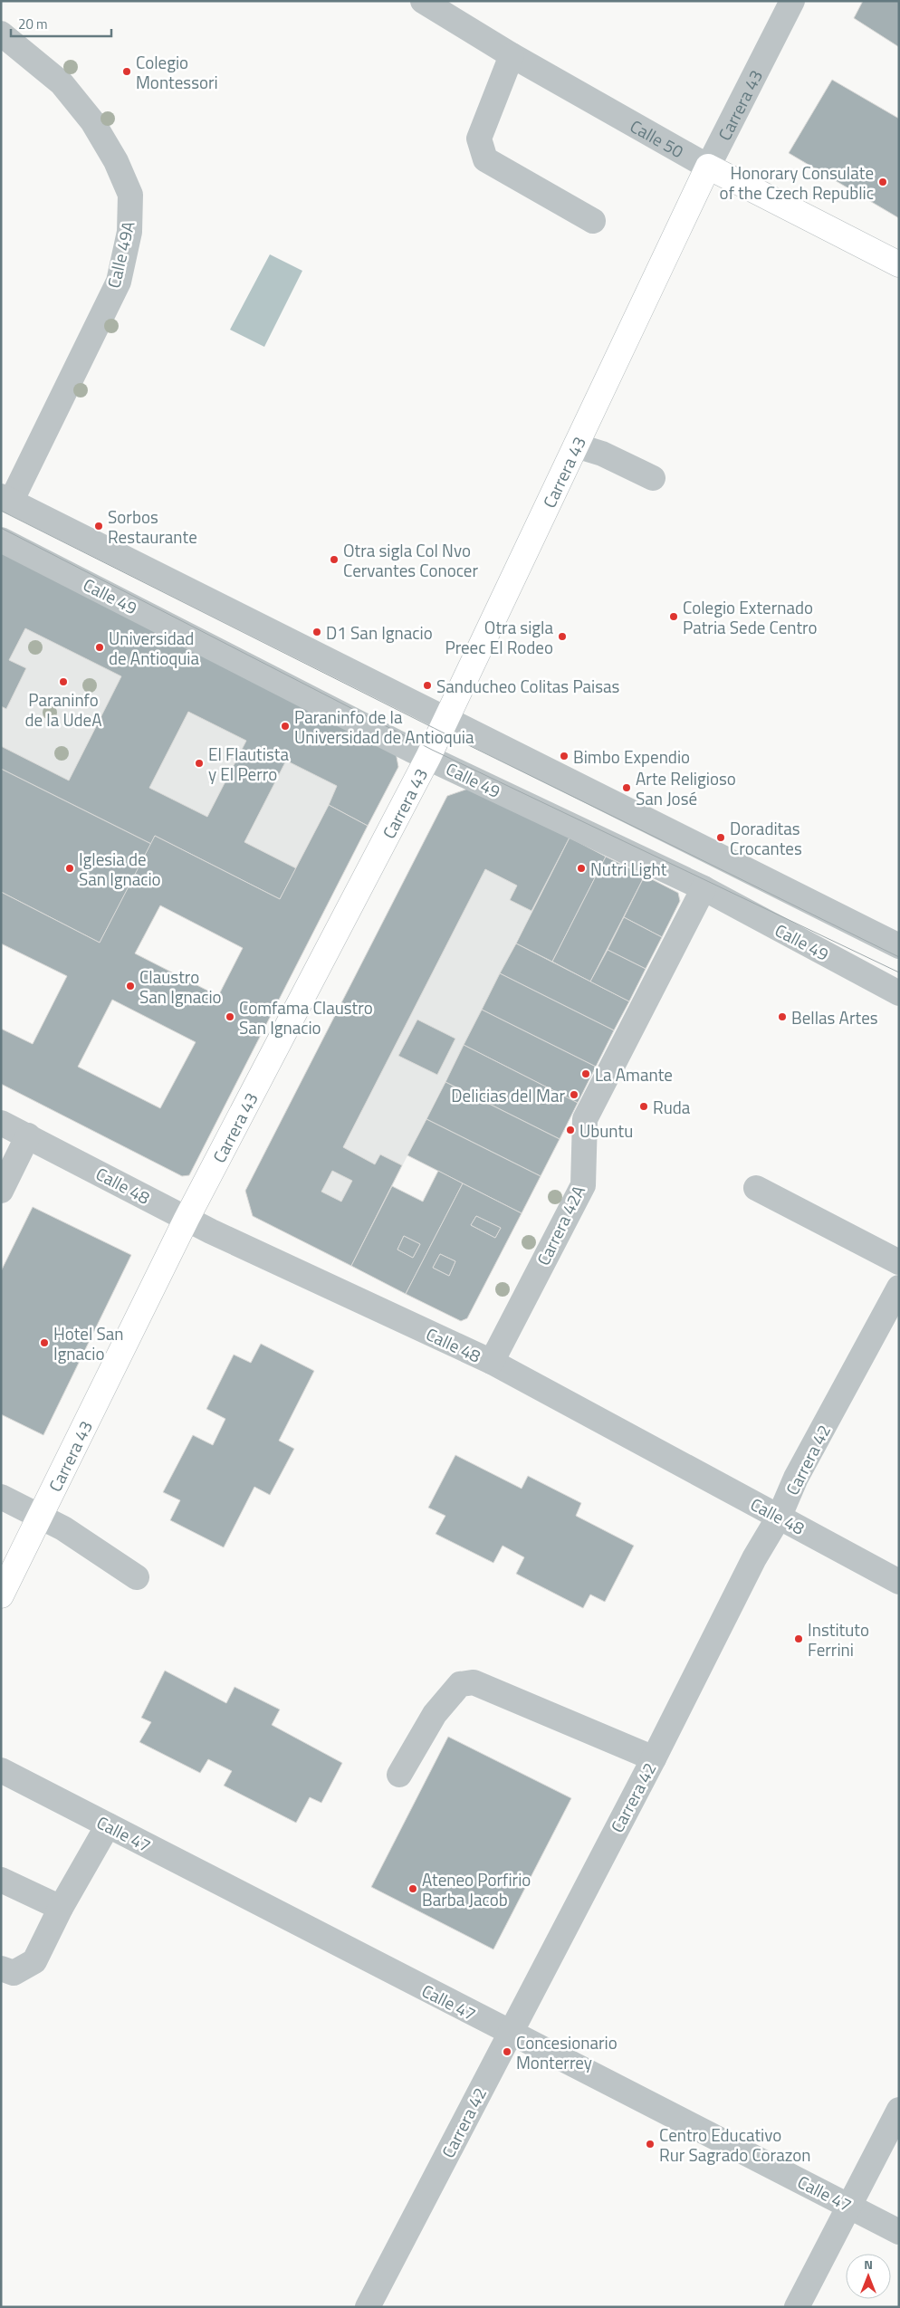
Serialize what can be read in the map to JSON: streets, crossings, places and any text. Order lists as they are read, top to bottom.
{
  "streets": {
    "main road": ["Carrera 43", "Calle 50"],
    "street": [
      "Calle 49A",
      "Calle 49",
      "Calle 48",
      "Carrera 42A",
      "Carrera 42",
      "Calle 47"
    ]
  },
  "crossings": [
    ["Carrera 43", "Calle 50"],
    ["Carrera 43", "Calle 49"],
    ["Carrera 43", "Calle 48"],
    ["Calle 49", "Carrera 42A"],
    ["Calle 48", "Carrera 42A"],
    ["Calle 48", "Carrera 42"],
    ["Carrera 42", "Calle 47"]
  ],
  "places": [
    "Colegio Montessori",
    "Honorary Consulate of the Czech Republic",
    "Sorbos Restaurante",
    "Otra sigla Col Nvo Cervantes Conocer",
    "Colegio Externado Patria Sede Centro",
    "D1 San Ignacio",
    "Otra sigla Preec El Rodeo",
    "Universidad de Antioquia",
    "Paraninfo de la UdeA",
    "Sanducheo Colitas Paisas",
    "Paraninfo de la Universidad de Antioquia",
    "Bimbo Expendio",
    "El Flautista y El Perro",
    "Arte Religioso San José",
    "Doraditas Crocantes",
    "Iglesia de San Ignacio",
    "Nutri Light",
    "Claustro San Ignacio",
    "Comfama Claustro San Ignacio",
    "Bellas Artes",
    "La Amante",
    "Delicias del Mar",
    "Ruda",
    "Ubuntu",
    "Hotel San Ignacio",
    "Instituto Ferrini",
    "Ateneo Porfirio Barba Jacob",
    "Concesionario Monterrey",
    "Centro Educativo Rur Sagrado Corazon"
  ],
  "scale_bar": "20 m",
  "north": "top"
}
